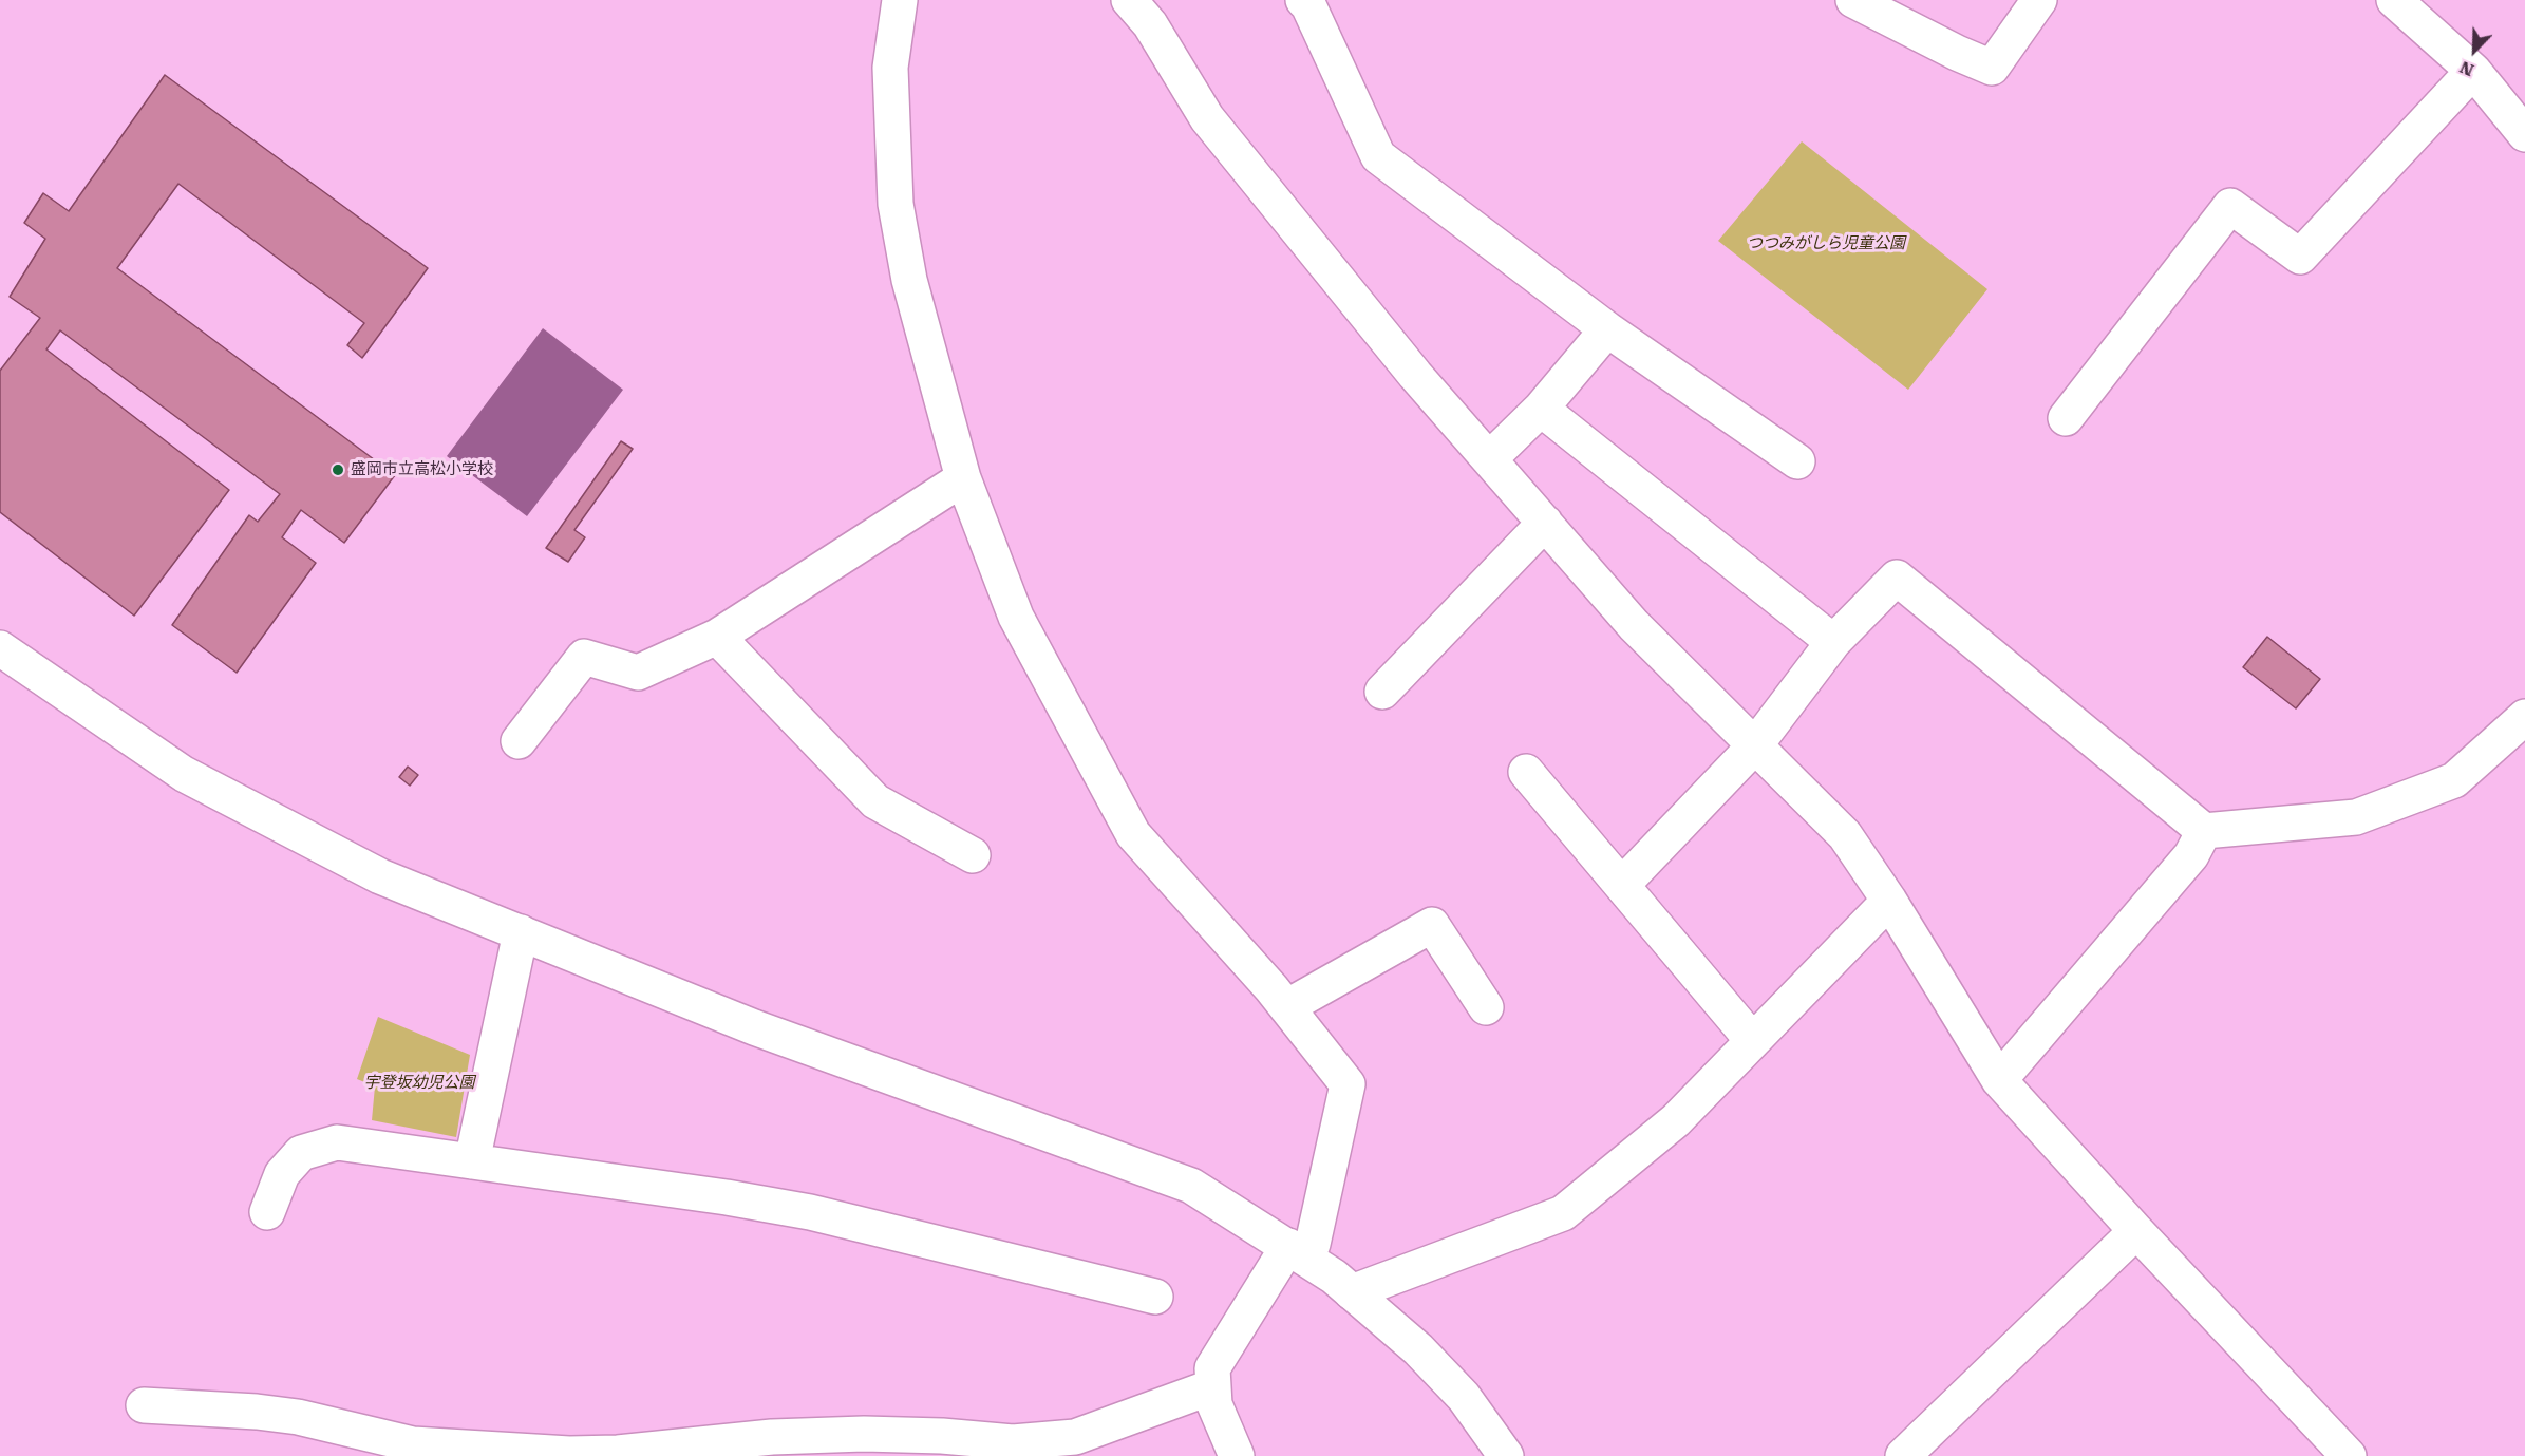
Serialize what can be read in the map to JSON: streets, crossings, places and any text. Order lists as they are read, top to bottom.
{
  "parks": ["つつみがしら児童公園", "宇登坂幼児公園"],
  "places": ["盛岡市立高松小学校"],
  "north": "bottom left"
}
